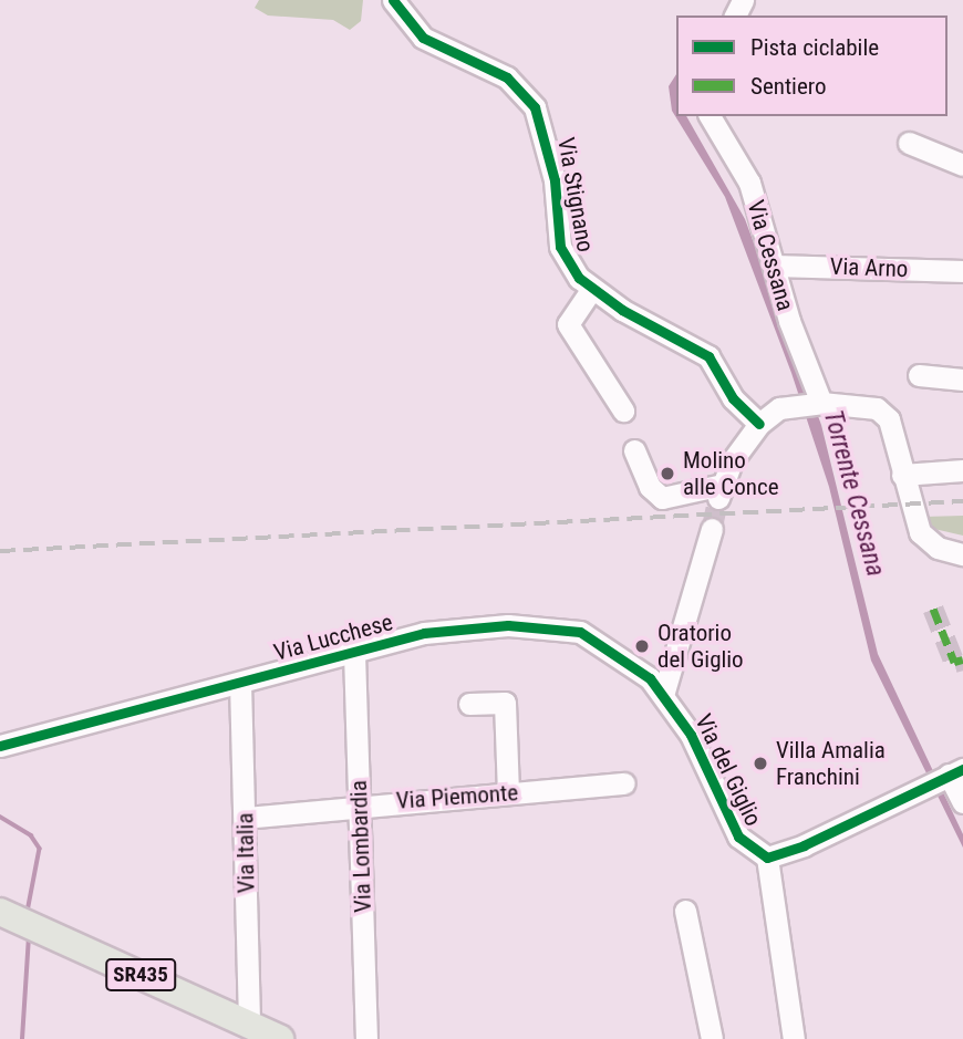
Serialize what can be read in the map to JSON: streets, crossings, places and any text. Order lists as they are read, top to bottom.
{
  "streets": {
    "main road": ["SR435"],
    "street": [
      "Via Stignano",
      "Via Cessana",
      "Via Arno",
      "Via Lucchese",
      "Via del Giglio",
      "Via Piemonte",
      "Via Lombardia",
      "Via Italia"
    ]
  },
  "crossings": [
    ["Via Cessana", "Via Arno"],
    ["Via Lucchese", "Via del Giglio"],
    ["Via Lucchese", "Via Lombardia"],
    ["Via Lucchese", "Via Italia"],
    ["Via Piemonte", "Via Lombardia"],
    ["Via Piemonte", "Via Italia"],
    ["Via Italia", "SR435"]
  ],
  "water": ["Torrente Cessana"],
  "places": ["Molino alle Conce", "Oratorio del Giglio", "Villa Amalia Franchini"],
  "legend": ["Pista ciclabile", "Sentiero"]
}
